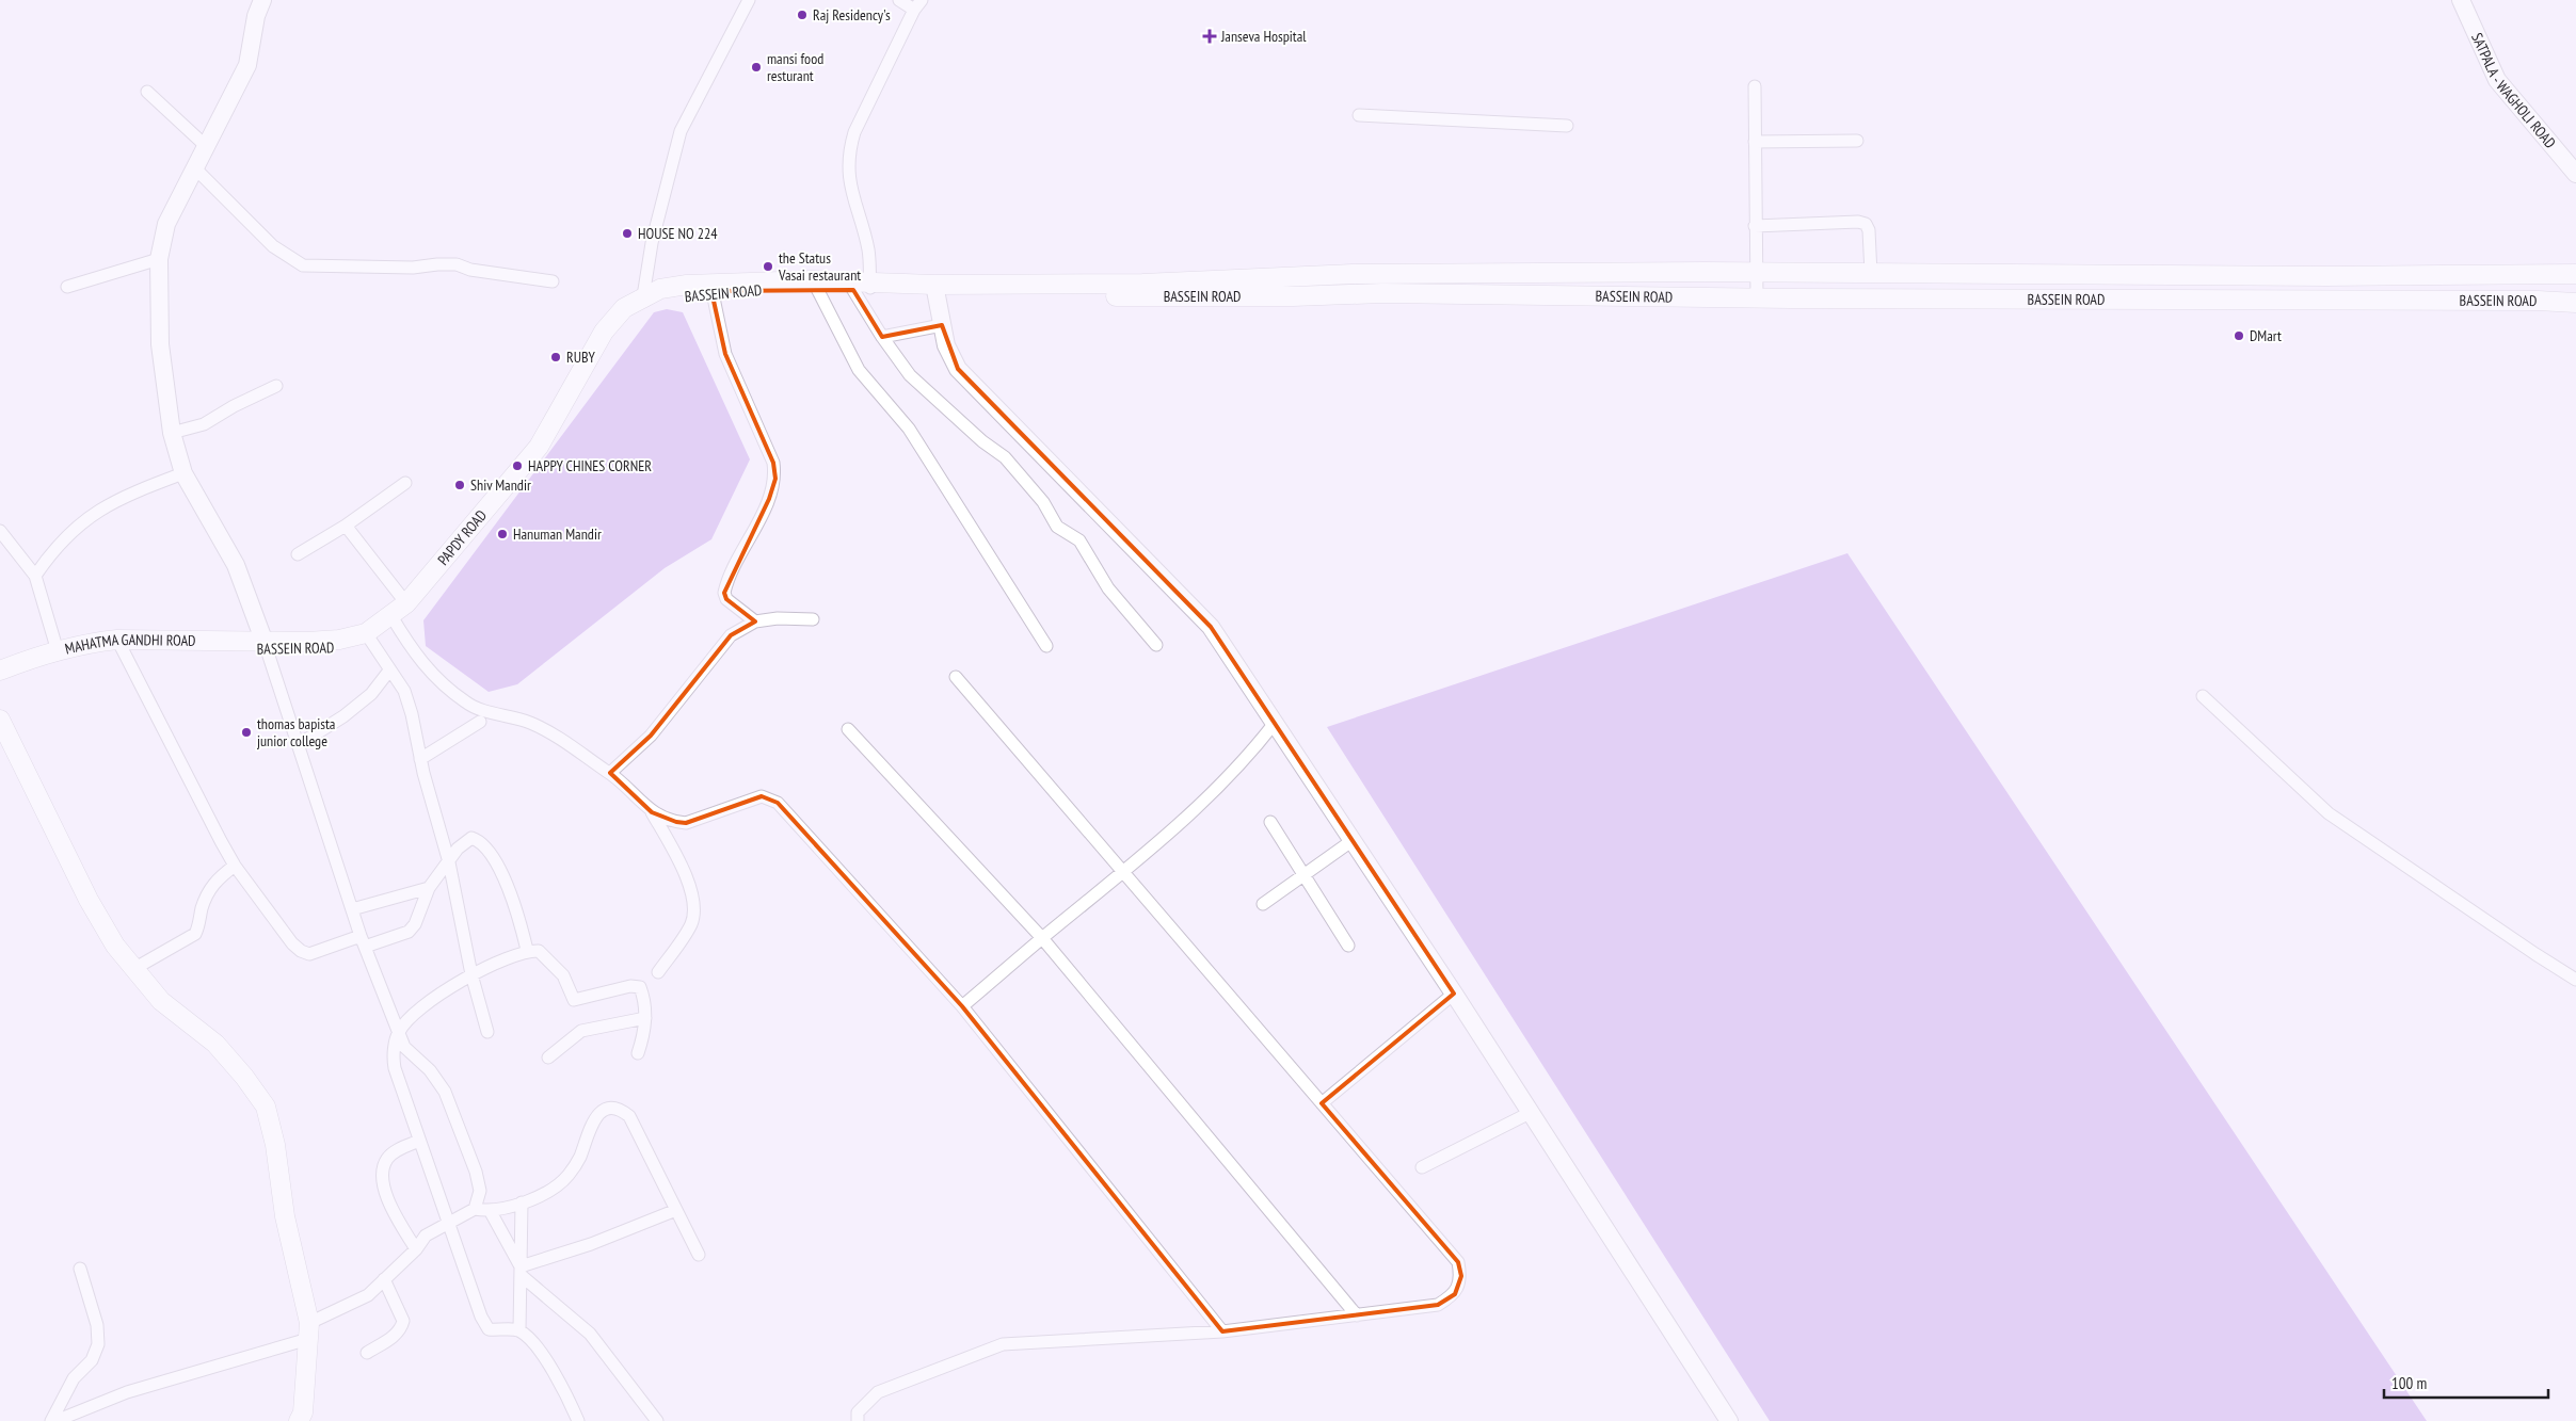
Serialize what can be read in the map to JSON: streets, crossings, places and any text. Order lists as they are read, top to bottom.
{
  "streets": {
    "main road": ["BASSEIN ROAD", "PAPDY ROAD", "MAHATMA GANDHI ROAD"],
    "street": ["SATPALA - WAGHOLI ROAD"]
  },
  "crossings": [
    ["BASSEIN ROAD", "PAPDY ROAD"],
    ["PAPDY ROAD", "MAHATMA GANDHI ROAD"]
  ],
  "places": {
    "other": [
      "Raj Residency's",
      "mansi food resturant",
      "HOUSE NO 224",
      "the Status Vasai restaurant",
      "DMart",
      "RUBY",
      "HAPPY CHINES CORNER",
      "Shiv Mandir",
      "Hanuman Mandir",
      "thomas bapista junior college"
    ],
    "health": ["Janseva Hospital"]
  },
  "scale_bar": "100 m"
}
